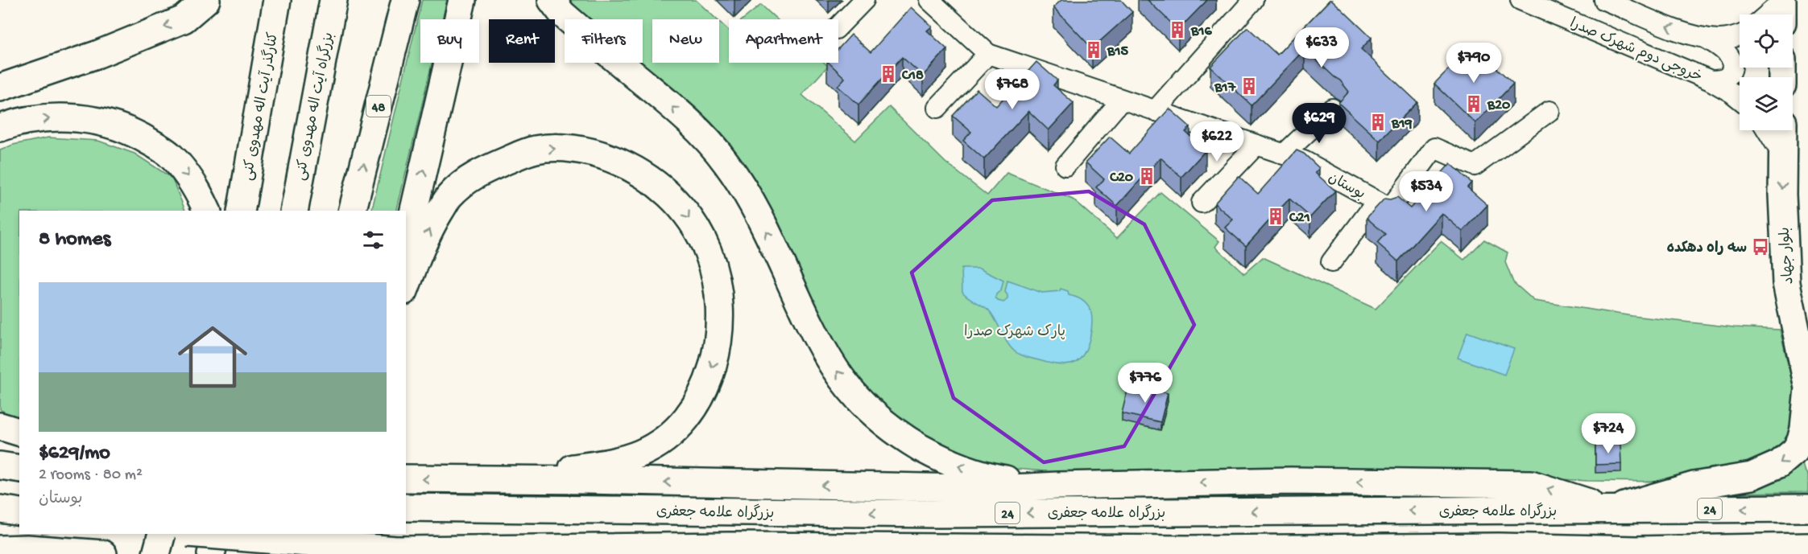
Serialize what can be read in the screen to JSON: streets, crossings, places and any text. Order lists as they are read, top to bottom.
{
  "streets": {
    "main road": [
      "کنارگذر آیت اله مهدوی کنی",
      "بزرگراه آیت اله مهدوی کنی",
      "48",
      "بلوار جهاد",
      "24",
      "بزرگراه علامه جعفری"
    ],
    "street": ["خروجی دوم شهرک صدرا", "بوستان"]
  },
  "crossings": [
    ["بلوار جهاد", "بزرگراه علامه جعفری"]
  ],
  "parks": ["پارک شهرک صدرا"],
  "places": {
    "building": [
      "B16",
      "B15",
      "C18",
      "B17",
      "B20",
      "B19",
      "C20",
      "C21"
    ],
    "bus stop": ["سه راه دهکده"]
  },
  "page": {
    "chip": [
      "Buy",
      "Rent",
      "Filters",
      "New",
      "Apartment"
    ],
    "price": [
      "$633",
      "$790",
      "$768",
      "$629",
      "$622",
      "$534",
      "$776",
      "$724"
    ],
    "heading": "8 homes",
    "list": [
      {
        "name": "$629/mo",
        "note": "2 rooms · 80 m² · بوستان"
      }
    ]
  }
}
